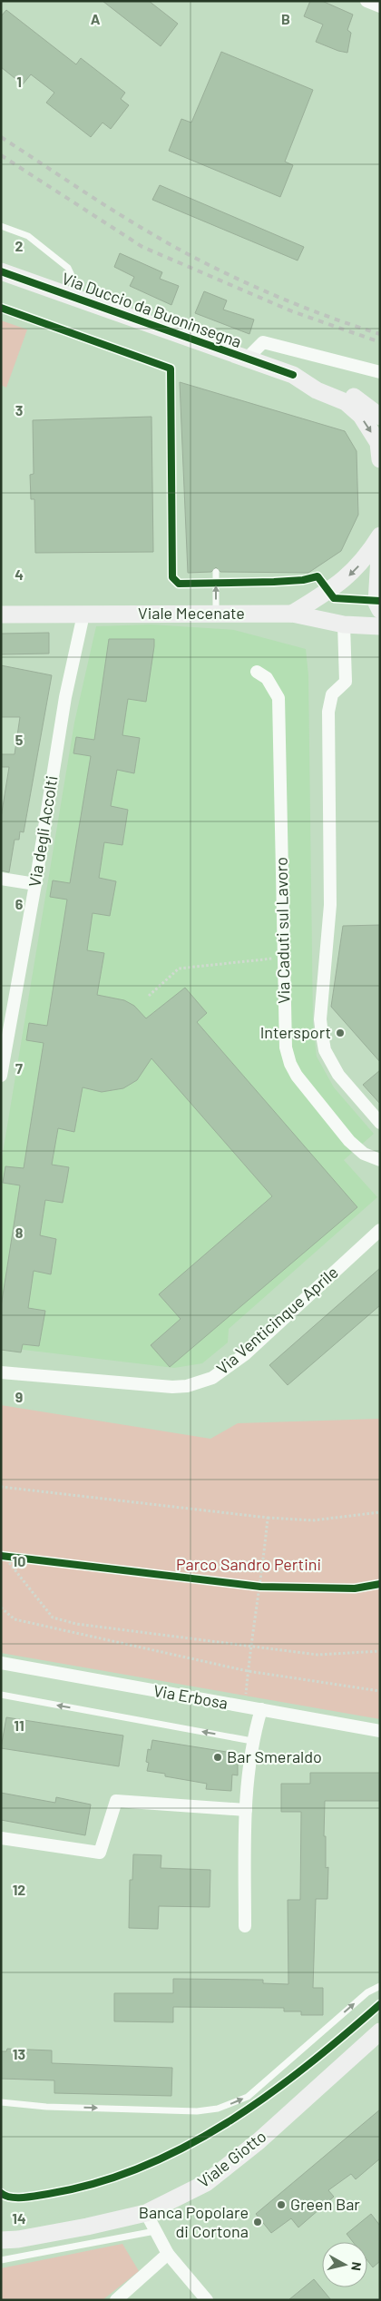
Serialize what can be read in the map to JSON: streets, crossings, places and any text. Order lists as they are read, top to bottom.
{
  "streets": {
    "main road": ["Via Duccio da Buoninsegna", "Viale Mecenate", "Viale Giotto"],
    "street": [
      "Via degli Accolti",
      "Via Caduti sul Lavoro",
      "Via Venticinque Aprile",
      "Via Erbosa"
    ]
  },
  "crossings": [
    ["Viale Mecenate", "Via degli Accolti"]
  ],
  "parks": ["Parco Sandro Pertini"],
  "places": [
    "Intersport",
    "Bar Smeraldo",
    "Green Bar",
    "Banca Popolare di Cortona"
  ],
  "north": "right",
  "grid": {
    "columns": ["A", "B"],
    "rows": [
      "1",
      "2",
      "3",
      "4",
      "5",
      "6",
      "7",
      "8",
      "9",
      "10",
      "11",
      "12",
      "13",
      "14"
    ]
  }
}
